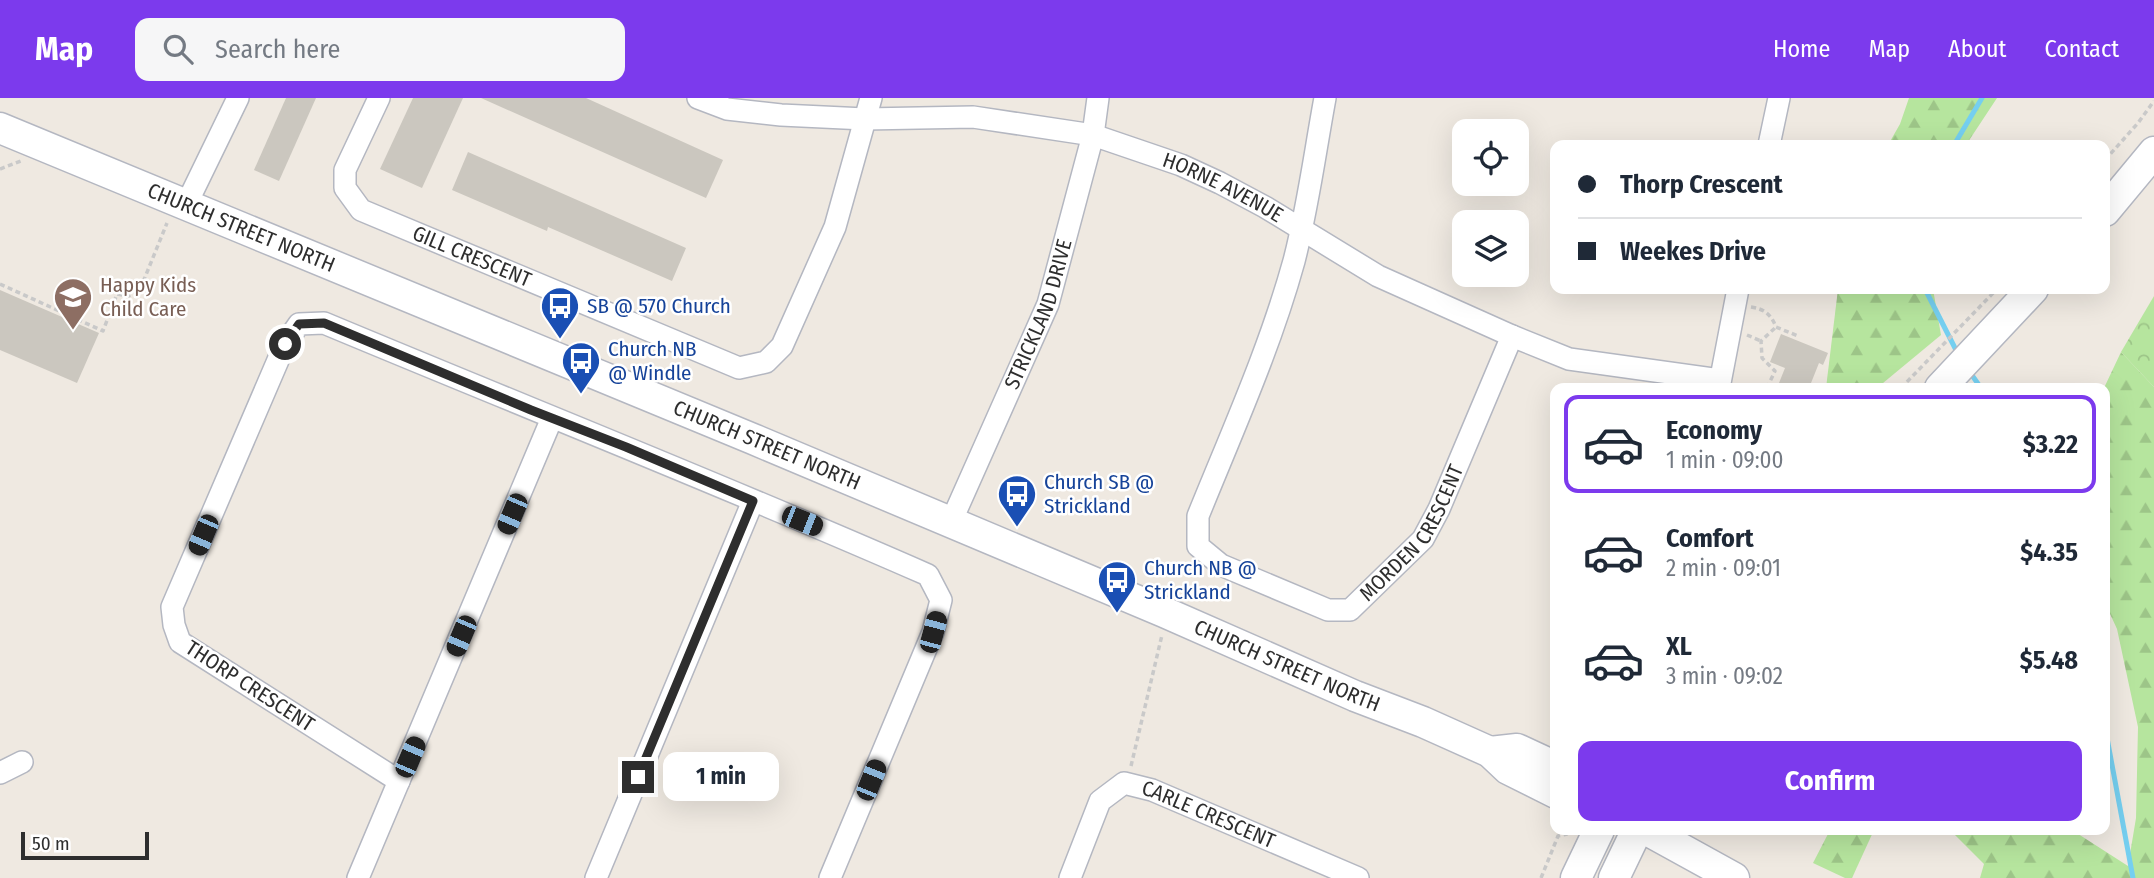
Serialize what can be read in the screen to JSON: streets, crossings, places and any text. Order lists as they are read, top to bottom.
{
  "streets": {
    "street": [
      "HORNE AVENUE",
      "CHURCH STREET NORTH",
      "GILL CRESCENT",
      "STRICKLAND DRIVE",
      "MORDEN CRESCENT",
      "THORP CRESCENT",
      "CARLE CRESCENT"
    ]
  },
  "crossings": [
    ["HORNE AVENUE", "GILL CRESCENT"],
    ["HORNE AVENUE", "STRICKLAND DRIVE"],
    ["HORNE AVENUE", "MORDEN CRESCENT"],
    ["CHURCH STREET NORTH", "STRICKLAND DRIVE"]
  ],
  "places": {
    "school or university": ["Happy Kids Child Care"],
    "bus stop": [
      "SB @ 570 Church",
      "Church NB @ Windle",
      "Church SB @ Strickland",
      "Church NB @ Strickland"
    ]
  },
  "scale_bar": "50 m",
  "page": {
    "header": "Map",
    "search": "Search here",
    "nav": [
      "Home",
      "Map",
      "About",
      "Contact"
    ],
    "banner": ["Thorp Crescent", "Weekes Drive"],
    "list": [
      {
        "name": "Economy",
        "note": "1 min · 09:00",
        "value": "$3.22"
      },
      {
        "name": "Comfort",
        "note": "2 min · 09:01",
        "value": "$4.35"
      },
      {
        "name": "XL",
        "note": "3 min · 09:02",
        "value": "$5.48"
      }
    ],
    "buttons": "Confirm",
    "bubble": "1 min",
    "scale": "50 m"
  }
}
